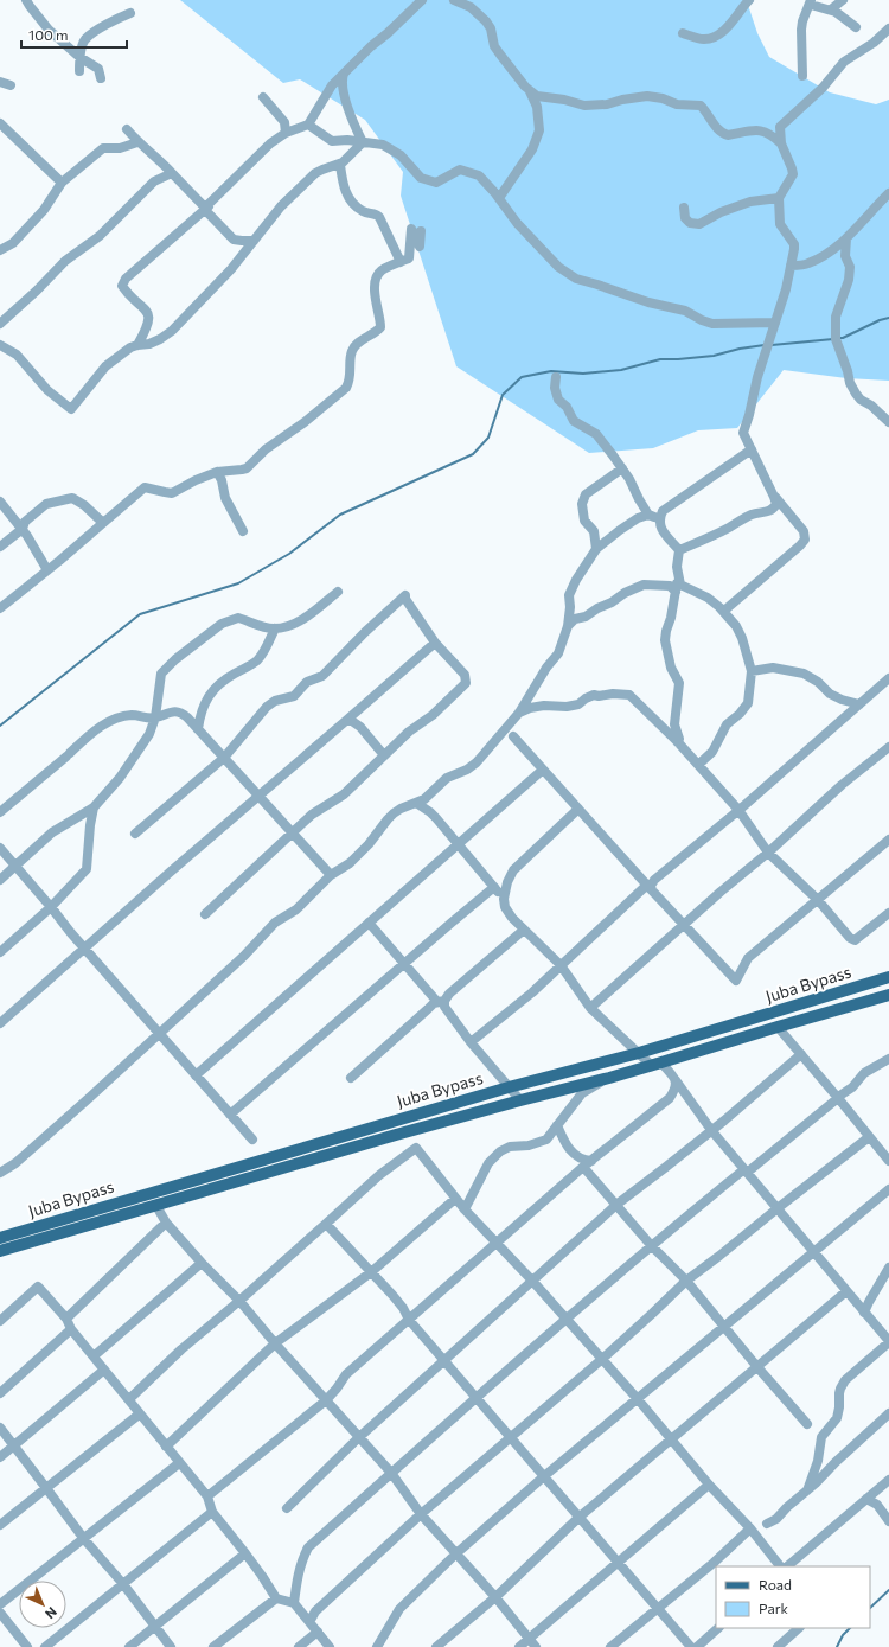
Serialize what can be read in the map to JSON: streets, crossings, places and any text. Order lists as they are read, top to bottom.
{
  "streets": {
    "main road": ["Juba Bypass"]
  },
  "legend": ["Road", "Park"],
  "scale_bar": "100 m",
  "north": "bottom right"
}
